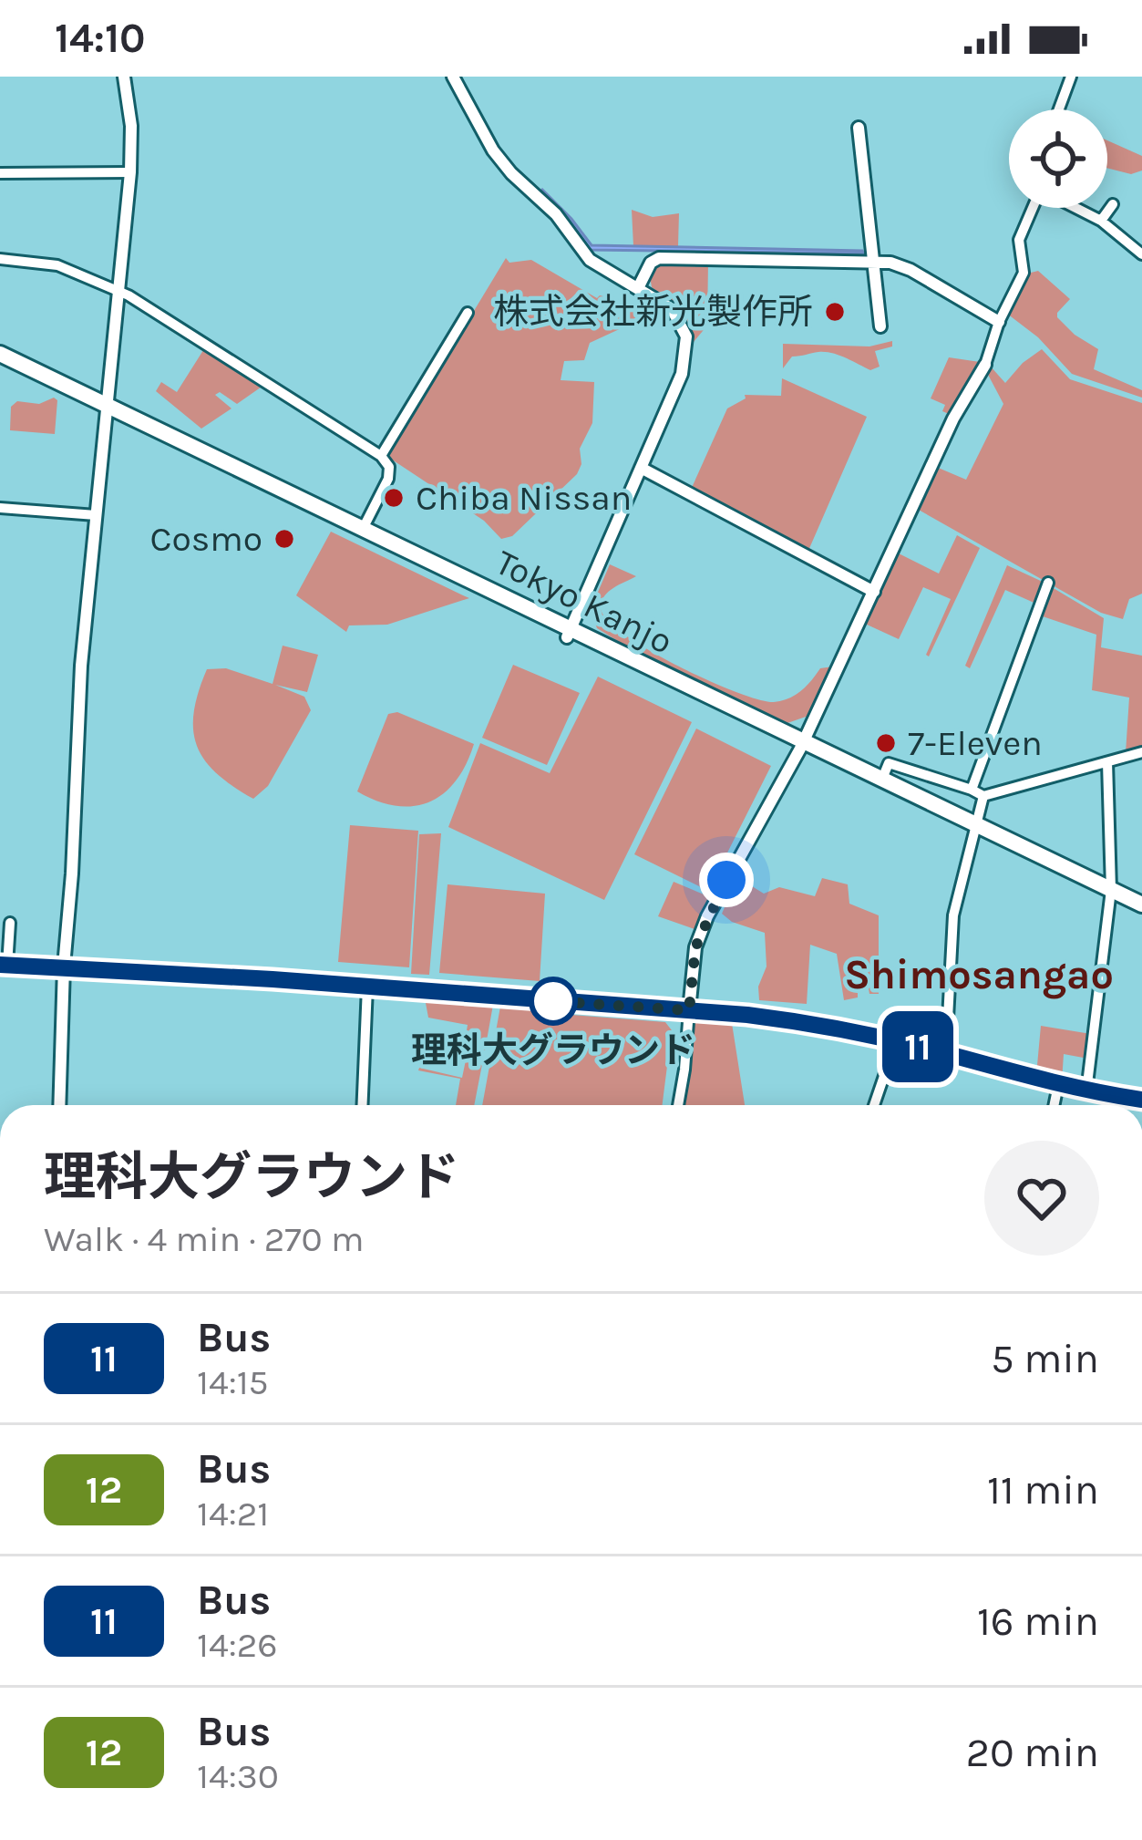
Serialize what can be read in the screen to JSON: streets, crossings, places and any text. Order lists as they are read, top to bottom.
{
  "streets": {
    "highway": ["Tokyo Kanjo"]
  },
  "districts": ["Shimosangao"],
  "places": [
    "株式会社新光製作所",
    "Chiba Nissan",
    "Cosmo",
    "7-Eleven",
    "理科大グラウンド"
  ],
  "lines": ["bus line 11"],
  "page": {
    "status": "14:10",
    "on_map": "11",
    "heading": ["理科大グラウンド", "Walk · 4 min · 270 m"],
    "list": [
      {
        "mark": "11",
        "name": "Bus",
        "note": "14:15",
        "value": "5 min"
      },
      {
        "mark": "12",
        "name": "Bus",
        "note": "14:21",
        "value": "11 min"
      },
      {
        "mark": "11",
        "name": "Bus",
        "note": "14:26",
        "value": "16 min"
      },
      {
        "mark": "12",
        "name": "Bus",
        "note": "14:30",
        "value": "20 min"
      }
    ]
  }
}
